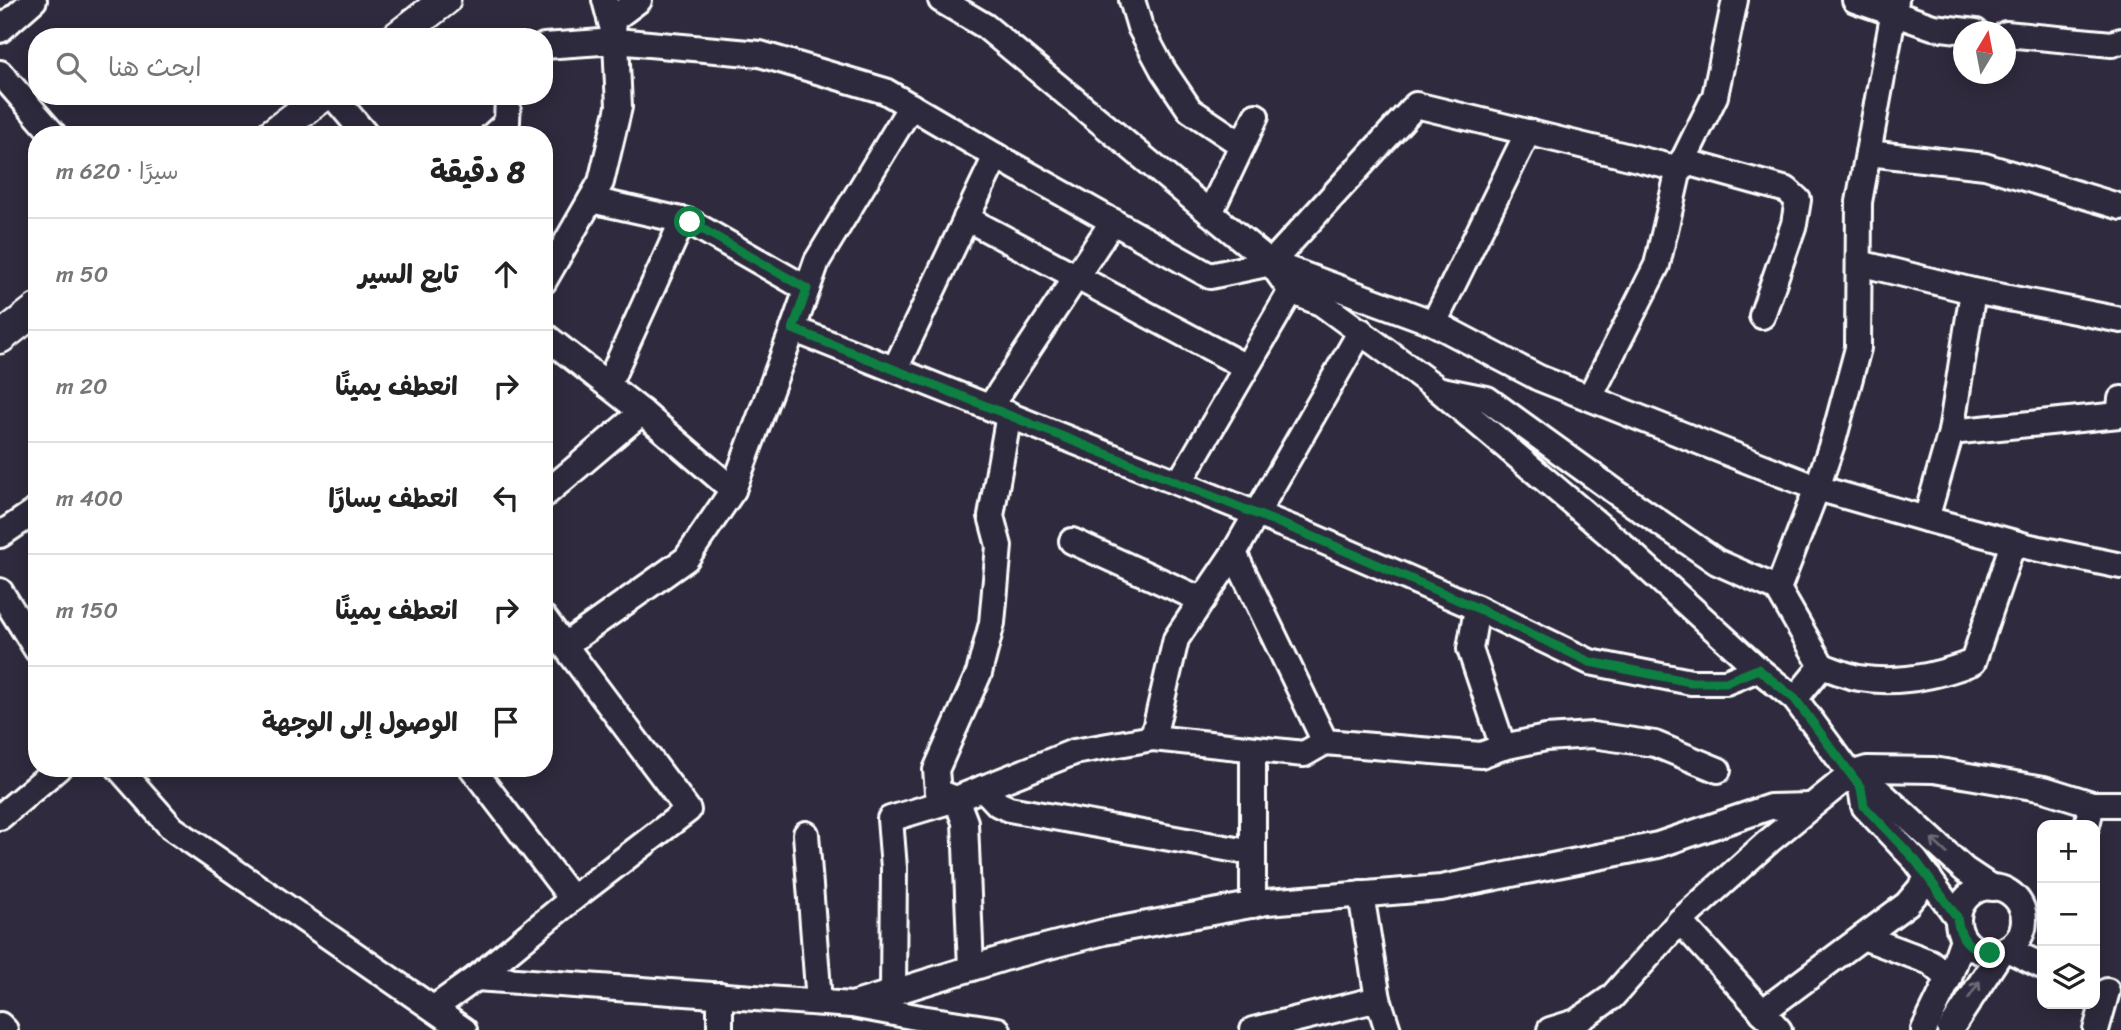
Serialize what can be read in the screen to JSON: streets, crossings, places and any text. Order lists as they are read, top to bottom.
{
  "north": "top",
  "page": {
    "search": "ابحث هنا",
    "heading": ["8 دقيقة", "سيرًا · 620 m"],
    "list": [
      ["تابع السير", "50 m"],
      ["انعطف يمينًا", "20 m"],
      ["انعطف يسارًا", "400 m"],
      ["انعطف يمينًا", "150 m"],
      "الوصول إلى الوجهة"
    ],
    "map_buttons": ["+", "−"]
  }
}
